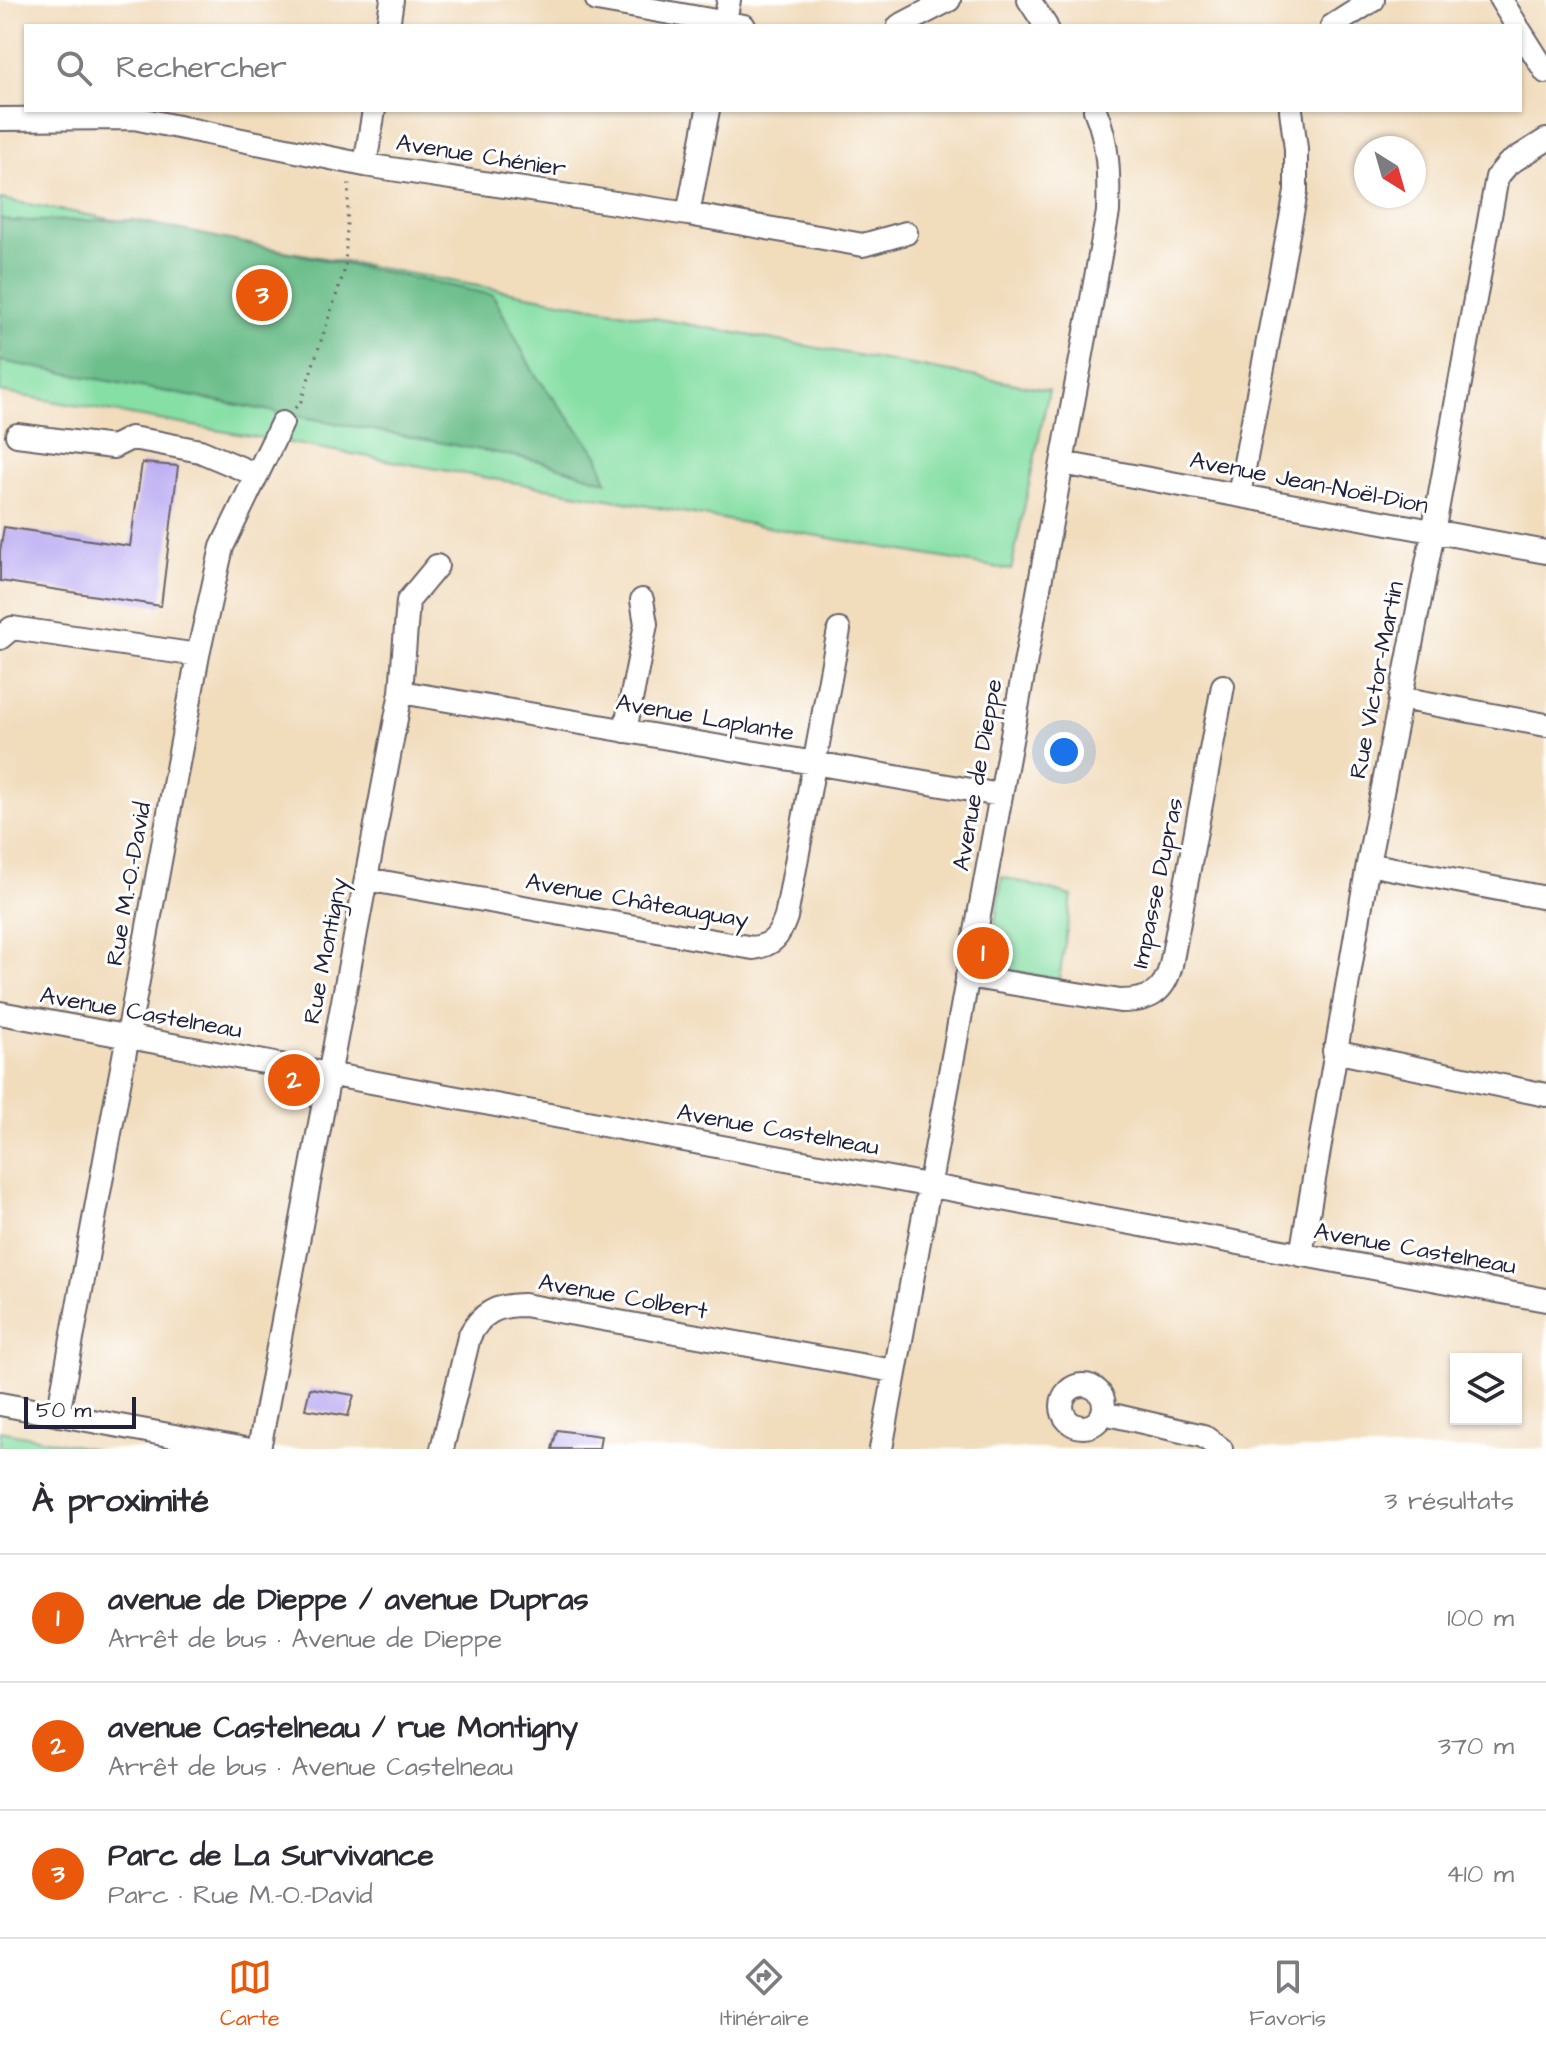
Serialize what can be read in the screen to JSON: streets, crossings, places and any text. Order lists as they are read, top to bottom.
{
  "streets": {
    "street": [
      "Avenue Chénier",
      "Avenue Jean-Noël-Dion",
      "Rue Victor-Martin",
      "Avenue Laplante",
      "Avenue de Dieppe",
      "Impasse Dupras",
      "Rue M.-O.-David",
      "Avenue Châteauguay",
      "Rue Montigny",
      "Avenue Castelneau",
      "Avenue Colbert"
    ]
  },
  "crossings": [
    ["Avenue Jean-Noël-Dion", "Rue Victor-Martin"],
    ["Avenue Jean-Noël-Dion", "Avenue de Dieppe"],
    ["Rue Victor-Martin", "Avenue Castelneau"],
    ["Avenue Laplante", "Avenue de Dieppe"],
    ["Avenue Laplante", "Avenue Châteauguay"],
    ["Avenue Laplante", "Rue Montigny"],
    ["Avenue de Dieppe", "Impasse Dupras"],
    ["Avenue de Dieppe", "Avenue Castelneau"],
    ["Avenue de Dieppe", "Avenue Colbert"],
    ["Rue M.-O.-David", "Avenue Castelneau"],
    ["Avenue Châteauguay", "Rue Montigny"],
    ["Rue Montigny", "Avenue Castelneau"]
  ],
  "scale_bar": "50 m",
  "north": "bottom right",
  "page": {
    "search": "Rechercher",
    "pins": ["3", "1", "2"],
    "scale": "50 m",
    "heading": ["À proximité", "3 résultats"],
    "list": [
      {
        "mark": "1",
        "name": "avenue de Dieppe / avenue Dupras",
        "note": "Arrêt de bus · Avenue de Dieppe",
        "value": "100 m"
      },
      {
        "mark": "2",
        "name": "avenue Castelneau / rue Montigny",
        "note": "Arrêt de bus · Avenue Castelneau",
        "value": "370 m"
      },
      {
        "mark": "3",
        "name": "Parc de La Survivance",
        "note": "Parc · Rue M.-O.-David",
        "value": "410 m"
      }
    ],
    "nav": ["Carte", "Itinéraire", "Favoris"]
  }
}
